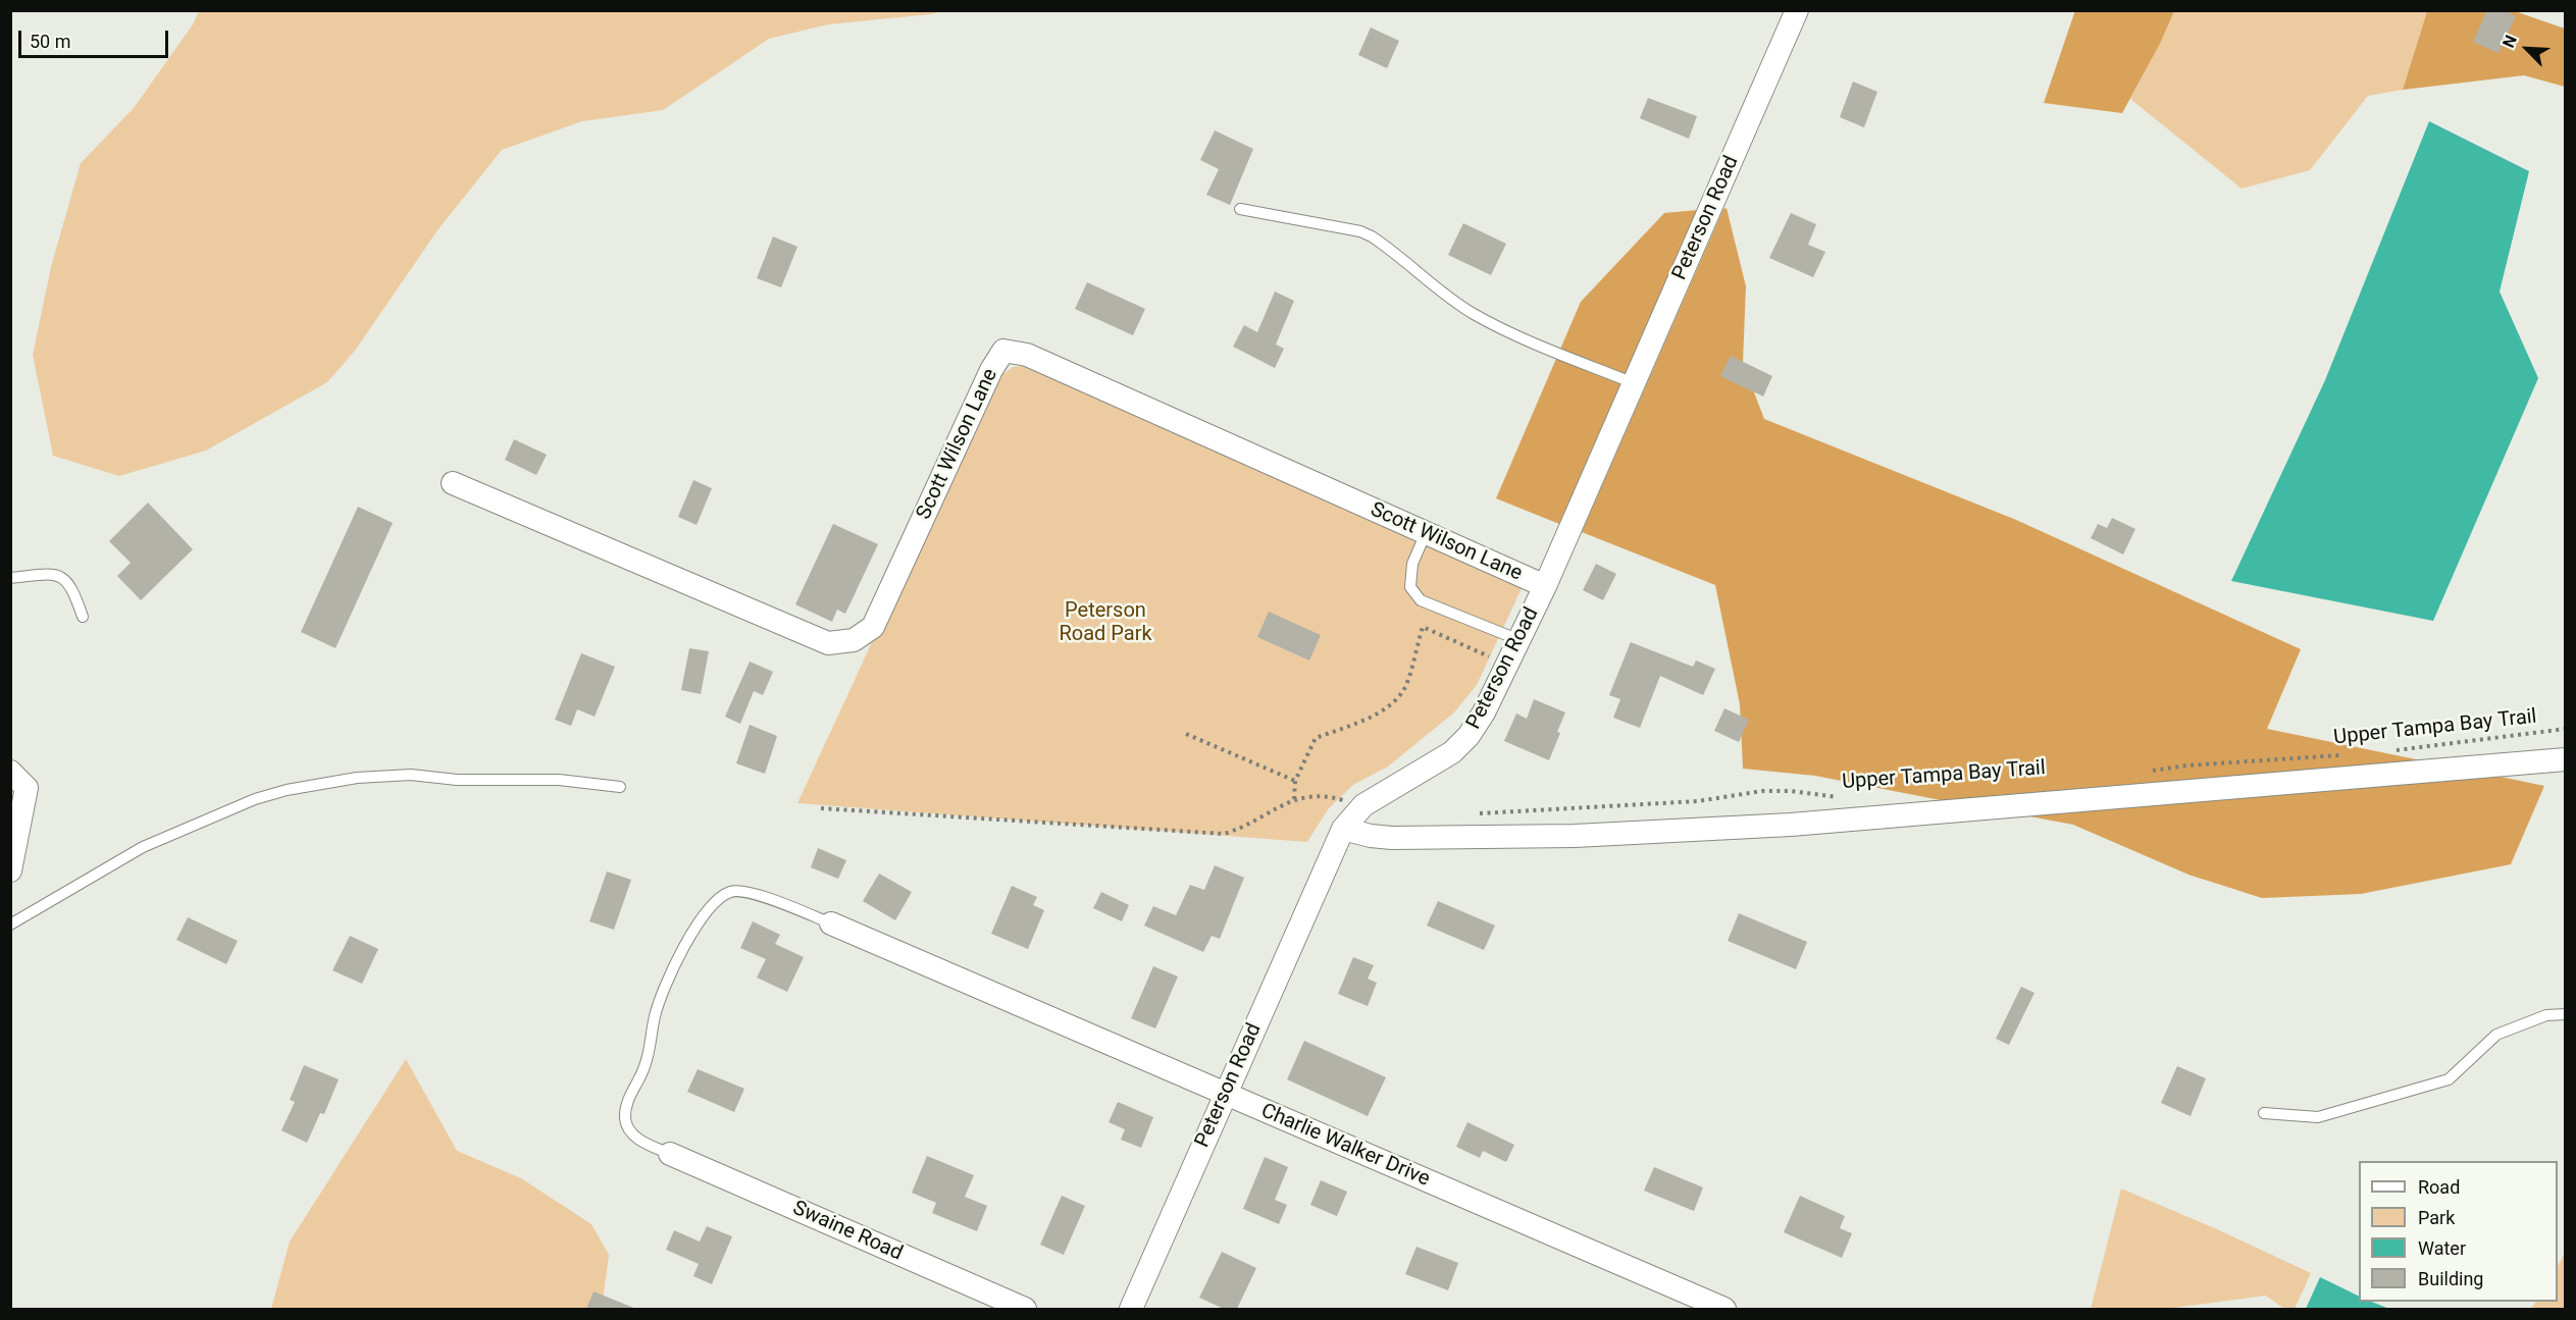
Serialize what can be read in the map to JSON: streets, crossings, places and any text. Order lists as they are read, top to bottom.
{
  "streets": {
    "street": [
      "Peterson Road",
      "Scott Wilson Lane",
      "Charlie Walker Drive",
      "Swaine Road"
    ],
    "path": ["Upper Tampa Bay Trail"]
  },
  "crossings": [
    ["Peterson Road", "Scott Wilson Lane"],
    ["Peterson Road", "Charlie Walker Drive"]
  ],
  "parks": ["Peterson Road Park"],
  "legend": [
    "Road",
    "Park",
    "Water",
    "Building"
  ],
  "scale_bar": "50 m",
  "north": "top left"
}
